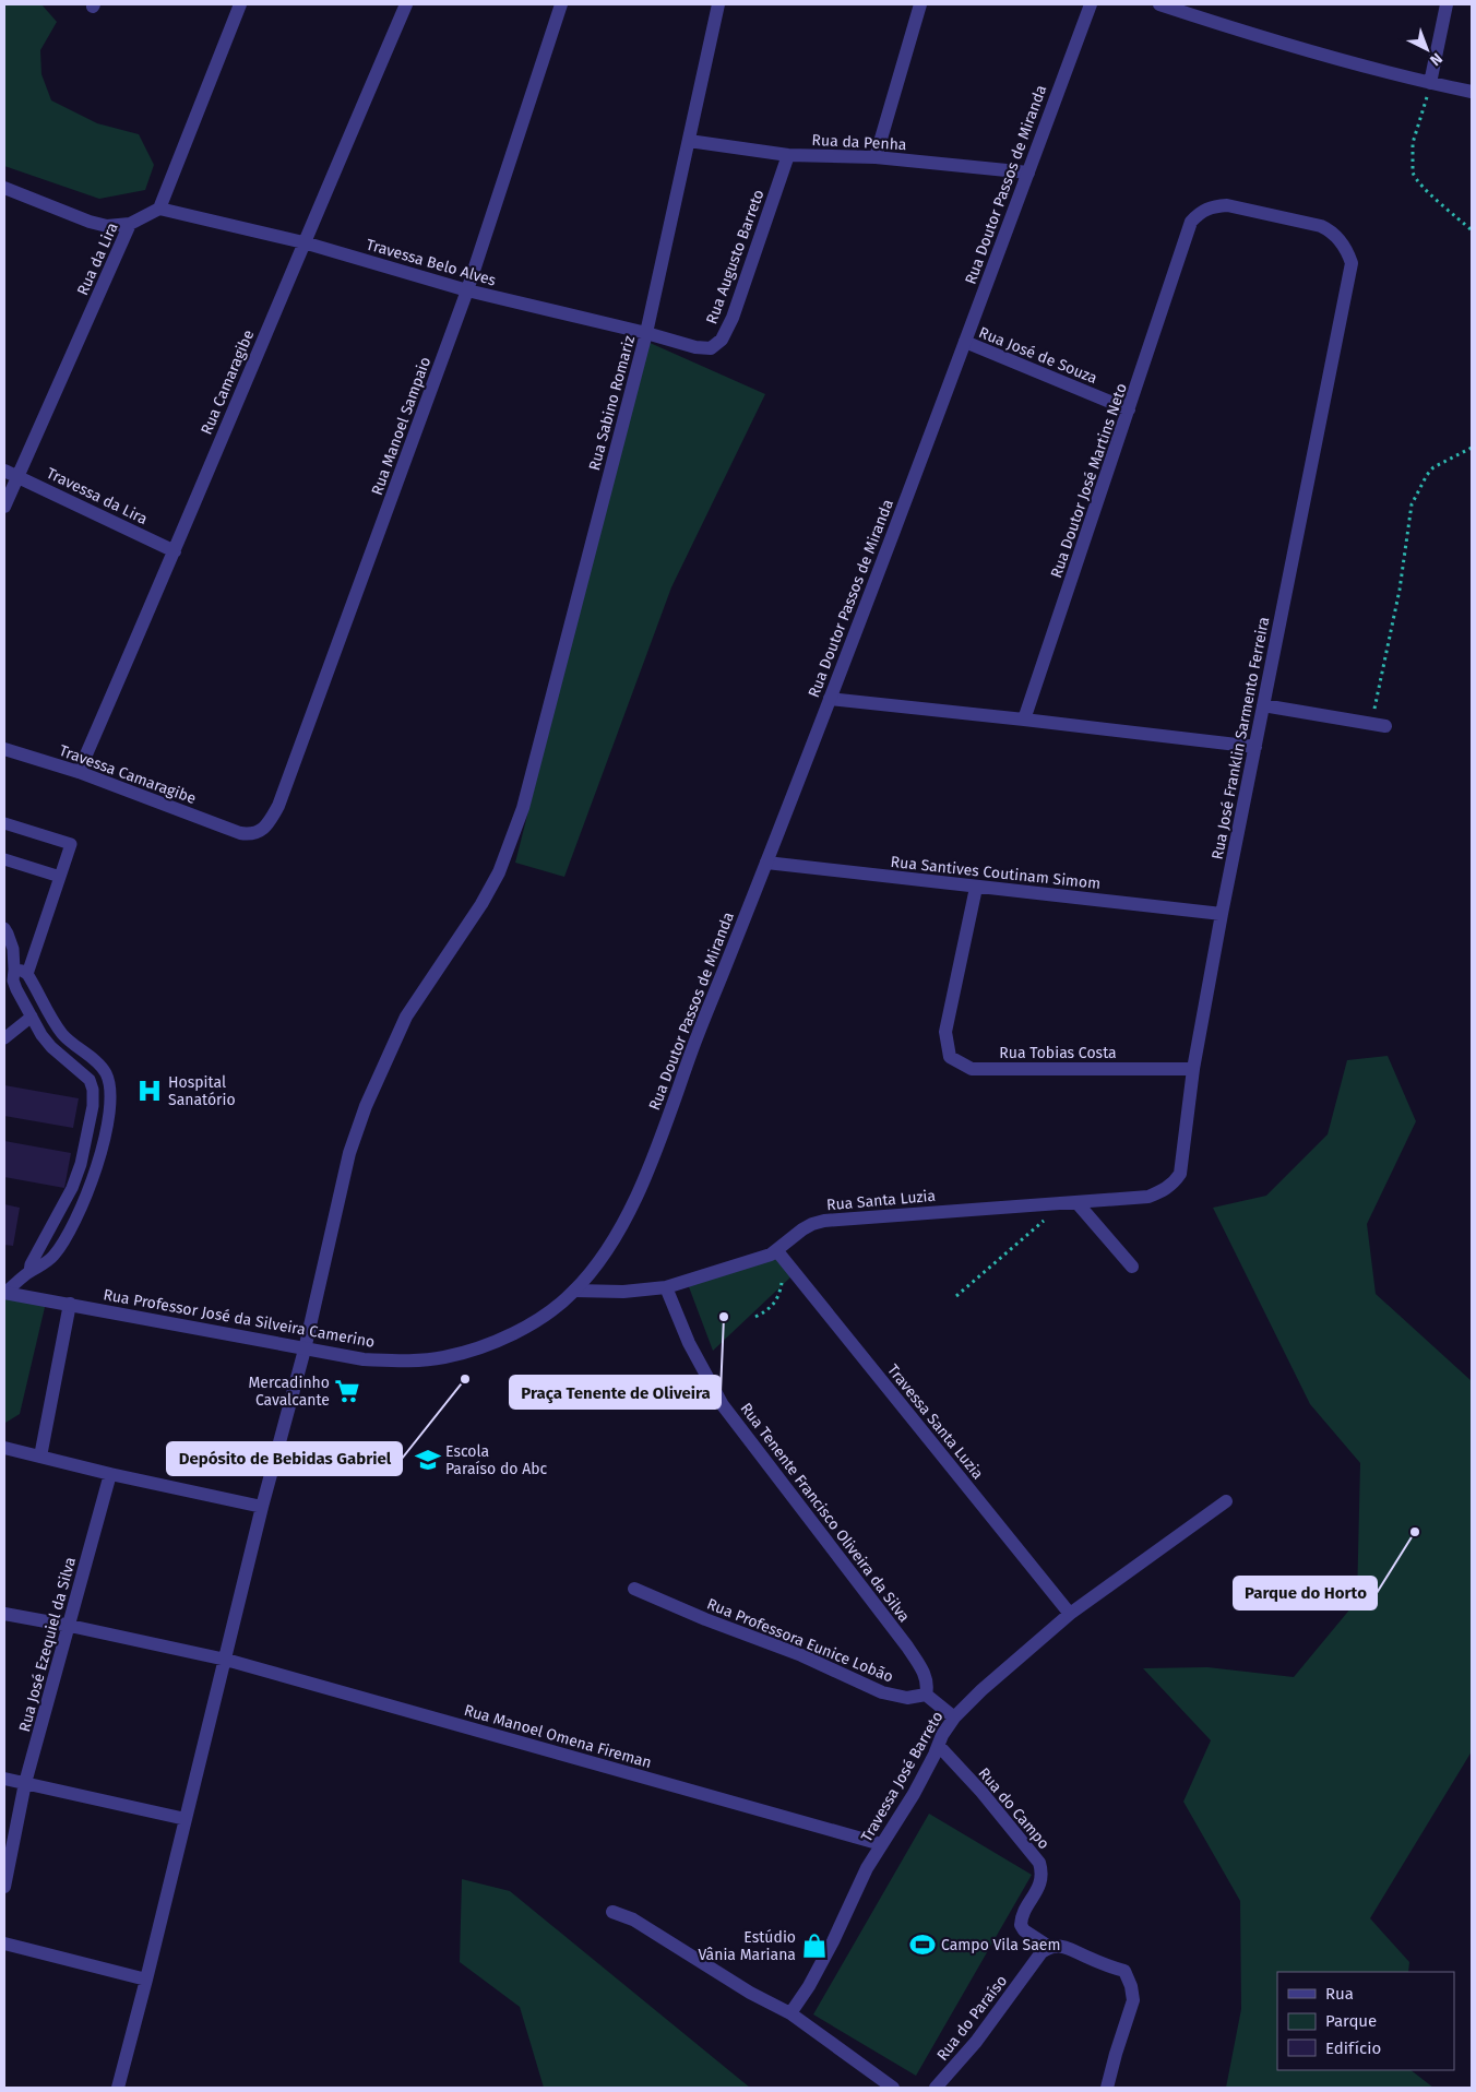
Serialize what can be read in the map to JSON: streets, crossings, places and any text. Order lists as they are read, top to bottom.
{
  "streets": {
    "street": [
      "Rua da Penha",
      "Rua Doutor Passos de Miranda",
      "Rua Augusto Barreto",
      "Rua da Lira",
      "Travessa Belo Alves",
      "Rua José de Souza",
      "Rua Camaragibe",
      "Rua Sabino Romariz",
      "Rua Manoel Sampaio",
      "Rua Doutor José Martins Neto",
      "Travessa da Lira",
      "Rua José Franklin Sarmento Ferreira",
      "Travessa Camaragibe",
      "Rua Santives Coutinam Simom",
      "Rua Tobias Costa",
      "Rua Santa Luzia",
      "Rua Professor José da Silveira Camerino",
      "Travessa Santa Luzia",
      "Rua Tenente Francisco Oliveira da Silva",
      "Rua Professora Eunice Lobão",
      "Rua José Ezequiel da Silva",
      "Rua Manoel Omena Fireman",
      "Travessa José Barreto",
      "Rua do Campo",
      "Rua do Paraíso"
    ]
  },
  "crossings": [
    ["Rua da Penha", "Rua Doutor Passos de Miranda"],
    ["Rua da Penha", "Rua Augusto Barreto"],
    ["Rua da Penha", "Rua Sabino Romariz"],
    ["Rua Doutor Passos de Miranda", "Rua José de Souza"],
    ["Rua Doutor Passos de Miranda", "Rua Santives Coutinam Simom"],
    ["Rua Doutor Passos de Miranda", "Rua Professor José da Silveira Camerino"],
    ["Rua Augusto Barreto", "Travessa Belo Alves"],
    ["Rua da Lira", "Travessa Belo Alves"],
    ["Rua da Lira", "Travessa da Lira"],
    ["Travessa Belo Alves", "Rua Camaragibe"],
    ["Travessa Belo Alves", "Rua Sabino Romariz"],
    ["Travessa Belo Alves", "Rua Manoel Sampaio"],
    ["Rua José de Souza", "Rua Doutor José Martins Neto"],
    ["Rua Camaragibe", "Travessa da Lira"],
    ["Rua Camaragibe", "Travessa Camaragibe"],
    ["Rua Sabino Romariz", "Rua Professor José da Silveira Camerino"],
    ["Rua Sabino Romariz", "Rua Manoel Omena Fireman"],
    ["Rua Manoel Sampaio", "Travessa Camaragibe"],
    ["Rua Doutor José Martins Neto", "Rua José Franklin Sarmento Ferreira"],
    ["Rua José Franklin Sarmento Ferreira", "Rua Santives Coutinam Simom"],
    ["Rua José Franklin Sarmento Ferreira", "Rua Tobias Costa"],
    ["Rua José Franklin Sarmento Ferreira", "Rua Santa Luzia"],
    ["Rua Santives Coutinam Simom", "Rua Tobias Costa"],
    ["Rua Santa Luzia", "Rua Professor José da Silveira Camerino"],
    ["Rua Santa Luzia", "Travessa Santa Luzia"],
    ["Rua Santa Luzia", "Rua Tenente Francisco Oliveira da Silva"],
    ["Travessa Santa Luzia", "Travessa José Barreto"],
    ["Rua Tenente Francisco Oliveira da Silva", "Rua Professora Eunice Lobão"],
    ["Rua José Ezequiel da Silva", "Rua Manoel Omena Fireman"],
    ["Rua Manoel Omena Fireman", "Travessa José Barreto"],
    ["Travessa José Barreto", "Rua do Campo"],
    ["Rua do Campo", "Rua do Paraíso"]
  ],
  "places": {
    "hospital": ["Hospital Sanatório"],
    "other": ["Praça Tenente de Oliveira", "Depósito de Bebidas Gabriel", "Parque do Horto"],
    "supermarket": ["Mercadinho Cavalcante"],
    "school or university": ["Escola Paraíso do Abc"],
    "sports": ["Campo Vila Saem"],
    "shop": ["Estúdio Vânia Mariana"]
  },
  "legend": ["Rua", "Parque", "Edifício"],
  "north": "bottom right"
}
